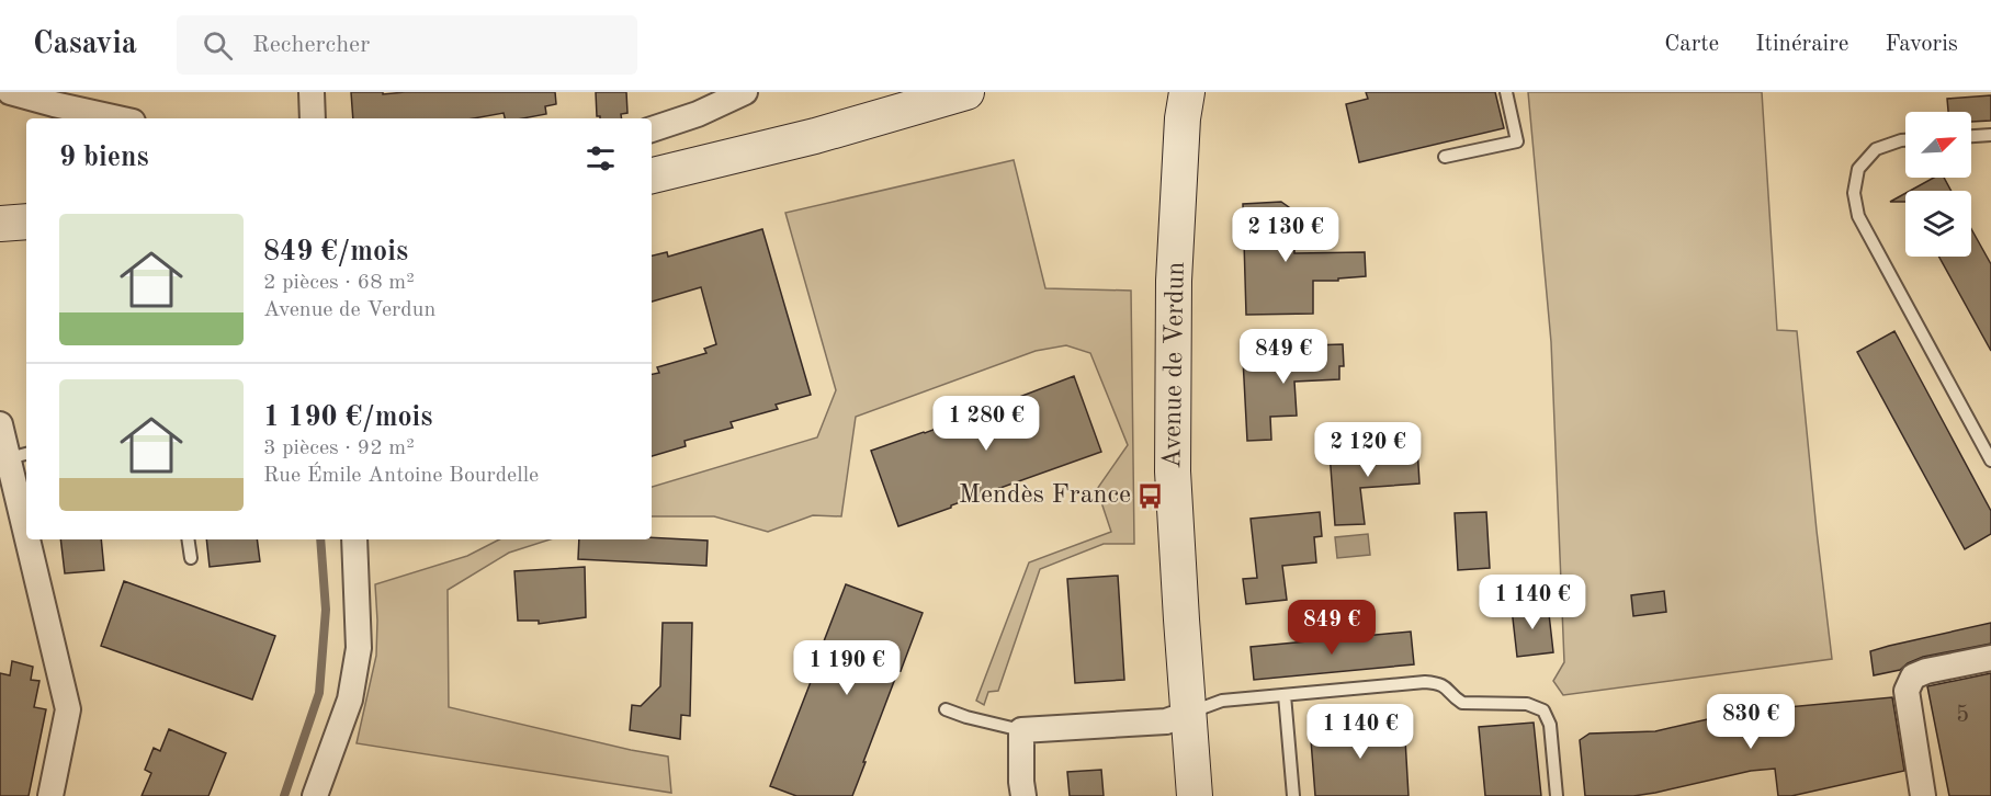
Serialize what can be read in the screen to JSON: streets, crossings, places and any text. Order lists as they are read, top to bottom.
{
  "streets": {
    "main road": ["Avenue de Verdun"]
  },
  "places": {
    "bus stop": ["Mendès France"]
  },
  "house_numbers": ["5"],
  "north": "top right",
  "page": {
    "header": "Casavia",
    "search": "Rechercher",
    "nav": ["Carte", "Itinéraire", "Favoris"],
    "heading": "9 biens",
    "list": [
      {
        "name": "849 €/mois",
        "note": "2 pièces · 68 m² · Avenue de Verdun"
      },
      {
        "name": "1 190 €/mois",
        "note": "3 pièces · 92 m² · Rue Émile Antoine Bourdelle"
      }
    ],
    "price": [
      "2 130 €",
      "849 €",
      "1 280 €",
      "2 120 €",
      "1 140 €",
      "849 €",
      "1 190 €",
      "830 €",
      "1 140 €"
    ]
  }
}
